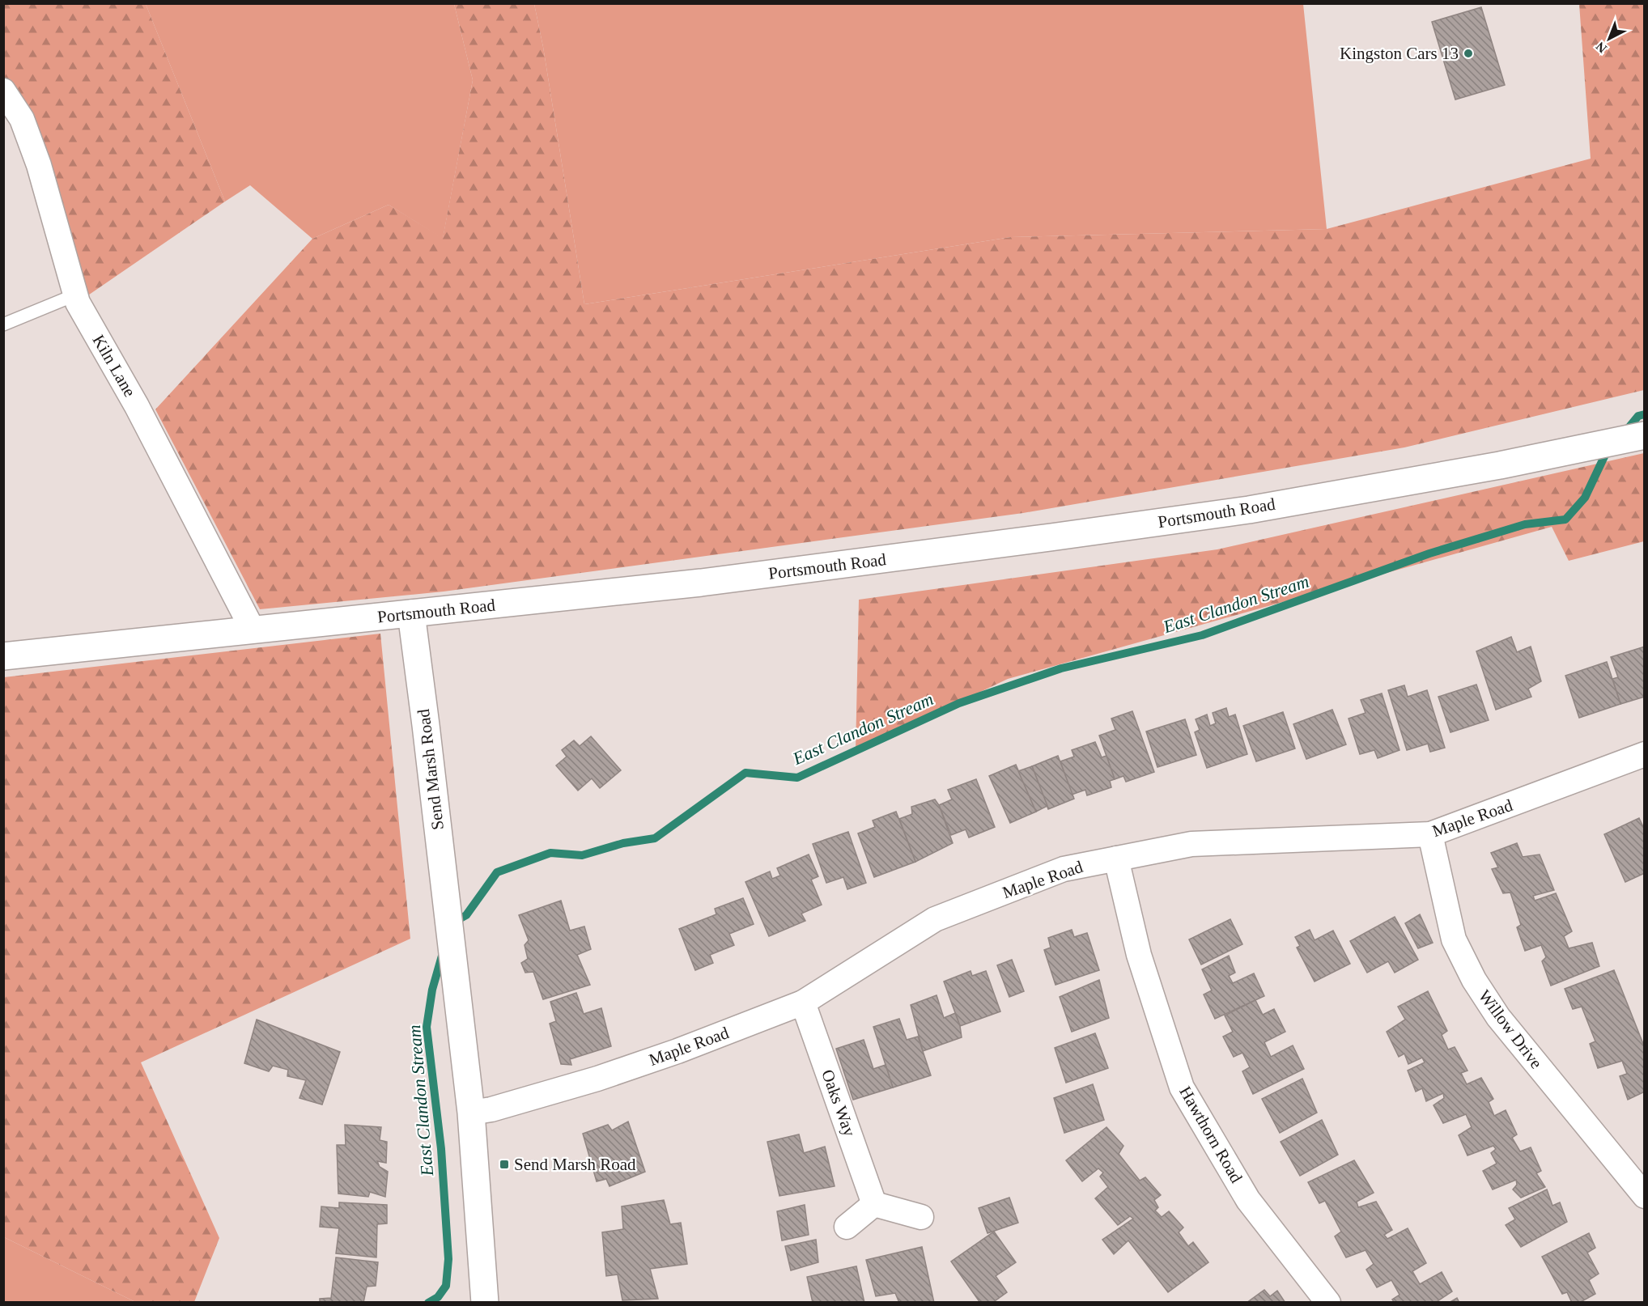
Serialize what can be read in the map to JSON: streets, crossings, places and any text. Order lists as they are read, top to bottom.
{
  "streets": {
    "main road": ["Portsmouth Road", "Send Marsh Road"],
    "street": [
      "Kiln Lane",
      "Maple Road",
      "Willow Drive",
      "Oaks Way",
      "Hawthorn Road"
    ]
  },
  "crossings": [
    ["Kiln Lane", "Portsmouth Road"],
    ["Portsmouth Road", "Send Marsh Road"],
    ["Send Marsh Road", "Maple Road"],
    ["Maple Road", "Willow Drive"],
    ["Maple Road", "Oaks Way"],
    ["Maple Road", "Hawthorn Road"]
  ],
  "water": ["East Clandon Stream"],
  "places": {
    "other": ["Kingston Cars 13"],
    "transit": ["Send Marsh Road"]
  },
  "north": "bottom left"
}
